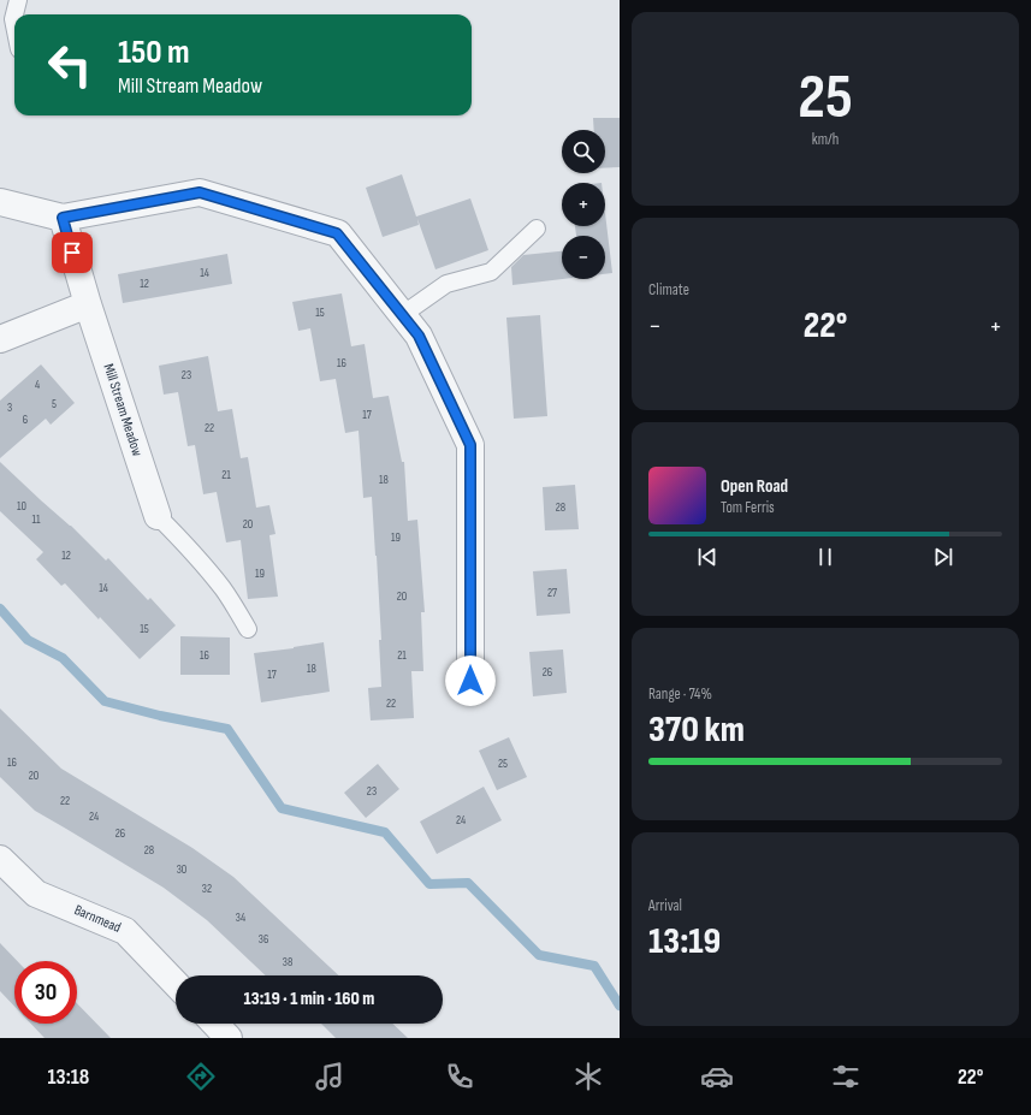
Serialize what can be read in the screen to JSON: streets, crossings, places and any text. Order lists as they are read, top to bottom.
{
  "streets": {
    "street": ["Mill Stream Meadow", "Barnmead"]
  },
  "house_numbers": [
    "14",
    "12",
    "15",
    "16",
    "23",
    "4",
    "5",
    "3",
    "17",
    "6",
    "22",
    "21",
    "18",
    "10",
    "28",
    "11",
    "20",
    "19",
    "12",
    "19",
    "14",
    "27",
    "20",
    "15",
    "16",
    "21",
    "18",
    "26",
    "17",
    "22",
    "16",
    "25",
    "20",
    "23",
    "22",
    "24",
    "24",
    "26",
    "28",
    "30",
    "32",
    "34",
    "36",
    "38"
  ],
  "page": {
    "tile": [
      ["25", "km/h"],
      "Climate",
      ["Range · 74%", "370 km"],
      ["Arrival", "13:19"]
    ],
    "turn": ["150 m", "Mill Stream Meadow"],
    "map_buttons": ["+", "−"],
    "heat": ["−", "22°", "+"],
    "song": ["Open Road", "Tom Ferris"],
    "limit": "30",
    "trip": "13:19 · 1 min · 160 m",
    "tabs": ["13:18", "22°"]
  }
}
